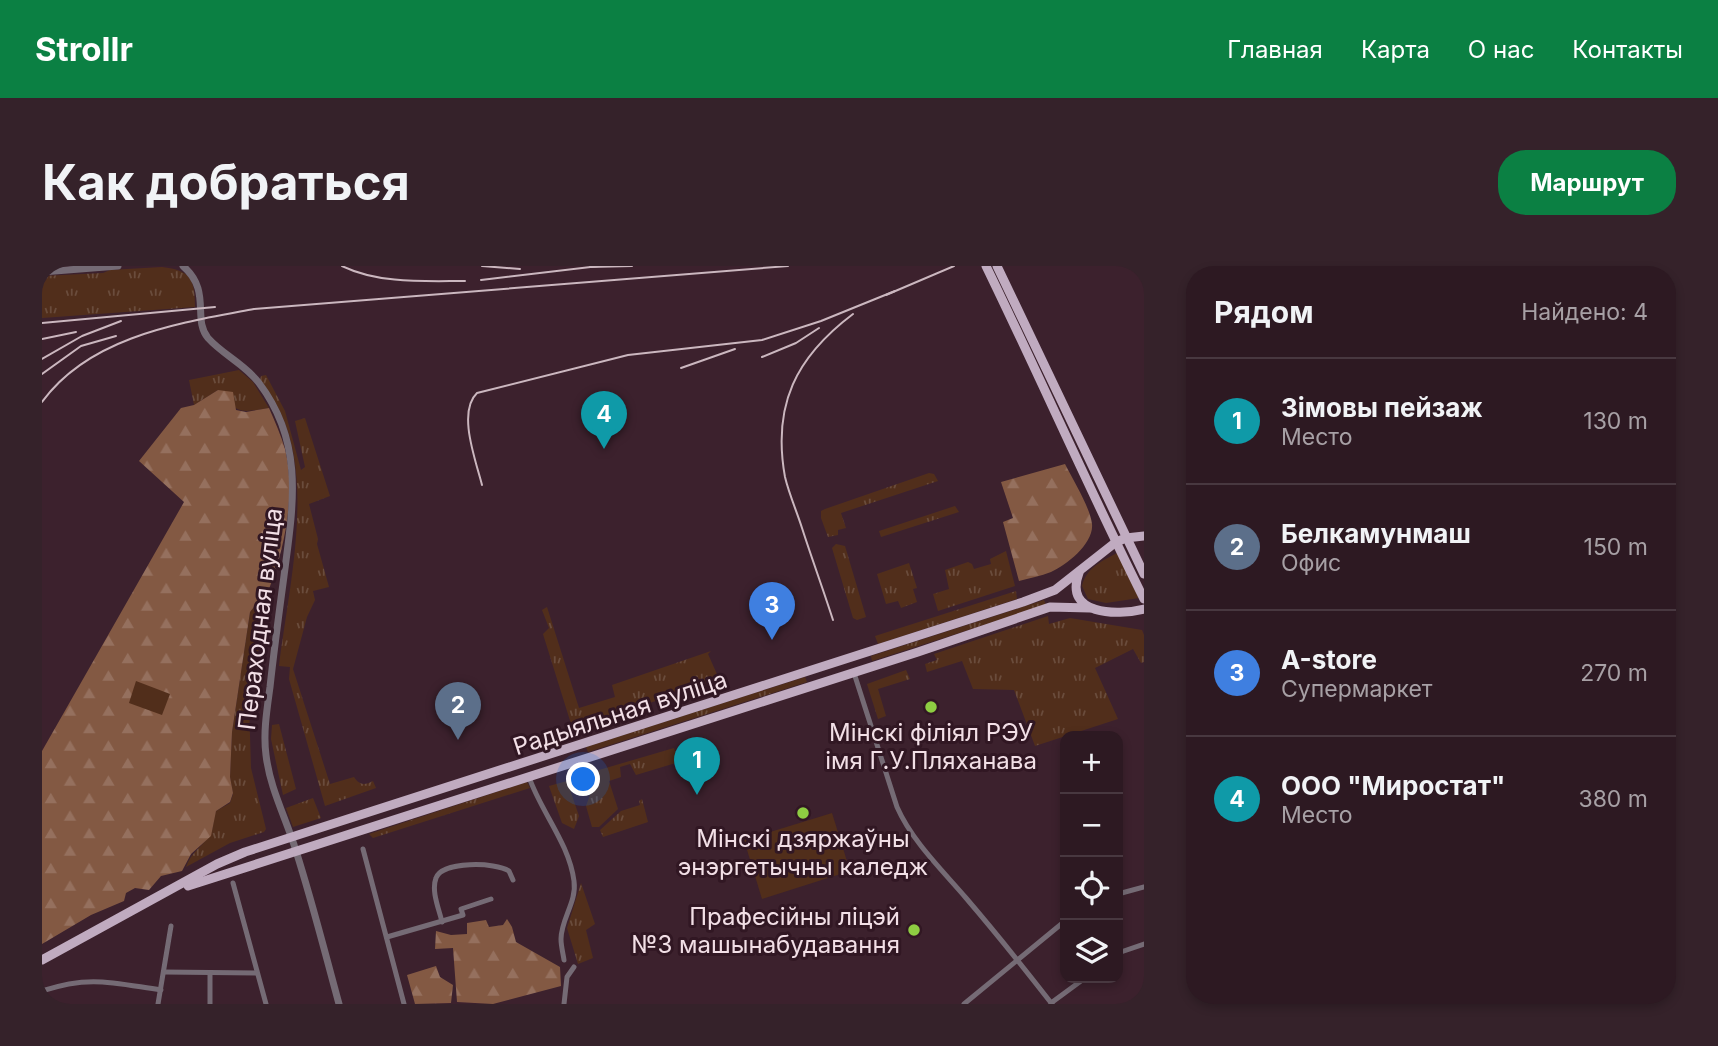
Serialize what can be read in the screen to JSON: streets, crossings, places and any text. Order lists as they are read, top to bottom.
{
  "streets": {
    "main road": ["Радыяльная вуліца"],
    "street": ["Пераходная вуліца"]
  },
  "crossings": [
    ["Пераходная вуліца", "Радыяльная вуліца"]
  ],
  "places": ["Мінскі філіял РЭУ імя Г.У.Пляханава", "Мінскі дзяржаўны энэргетычны каледж", "Прафесійны ліцэй №3 машынабудавання"],
  "page": {
    "header": "Strollr",
    "nav": [
      "Главная",
      "Карта",
      "О нас",
      "Контакты"
    ],
    "buttons": "Маршрут",
    "title": "Как добраться",
    "heading": ["Рядом", "Найдено: 4"],
    "list": [
      {
        "mark": "1",
        "name": "Зімовы пейзаж",
        "note": "Место",
        "value": "130 m"
      },
      {
        "mark": "2",
        "name": "Белкамунмаш",
        "note": "Офис",
        "value": "150 m"
      },
      {
        "mark": "3",
        "name": "А-store",
        "note": "Супермаркет",
        "value": "270 m"
      },
      {
        "mark": "4",
        "name": "ООО \"Миростат\"",
        "note": "Место",
        "value": "380 m"
      }
    ],
    "pins": [
      "4",
      "3",
      "2",
      "1"
    ],
    "map_buttons": ["+", "−"]
  }
}
